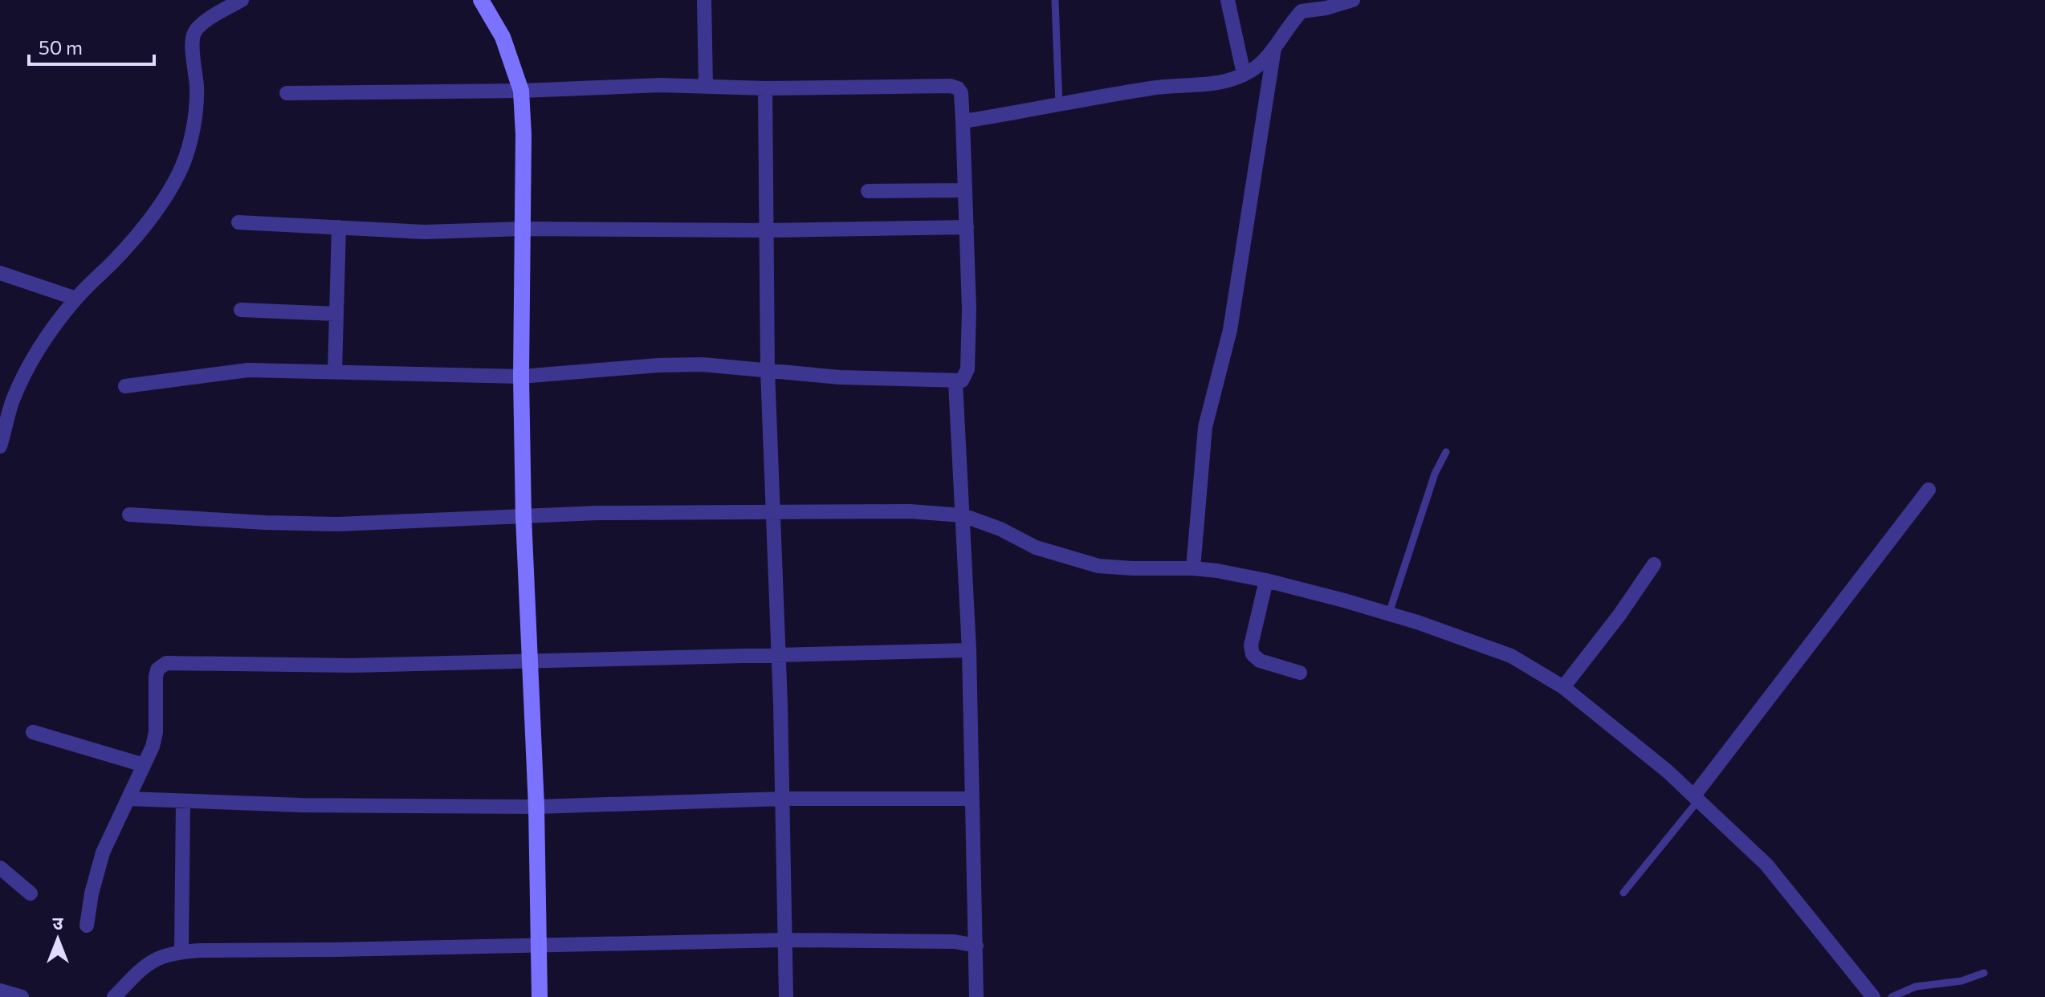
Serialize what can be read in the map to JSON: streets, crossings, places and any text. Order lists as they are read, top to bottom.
{
  "scale_bar": "50 m",
  "north": "top"
}
